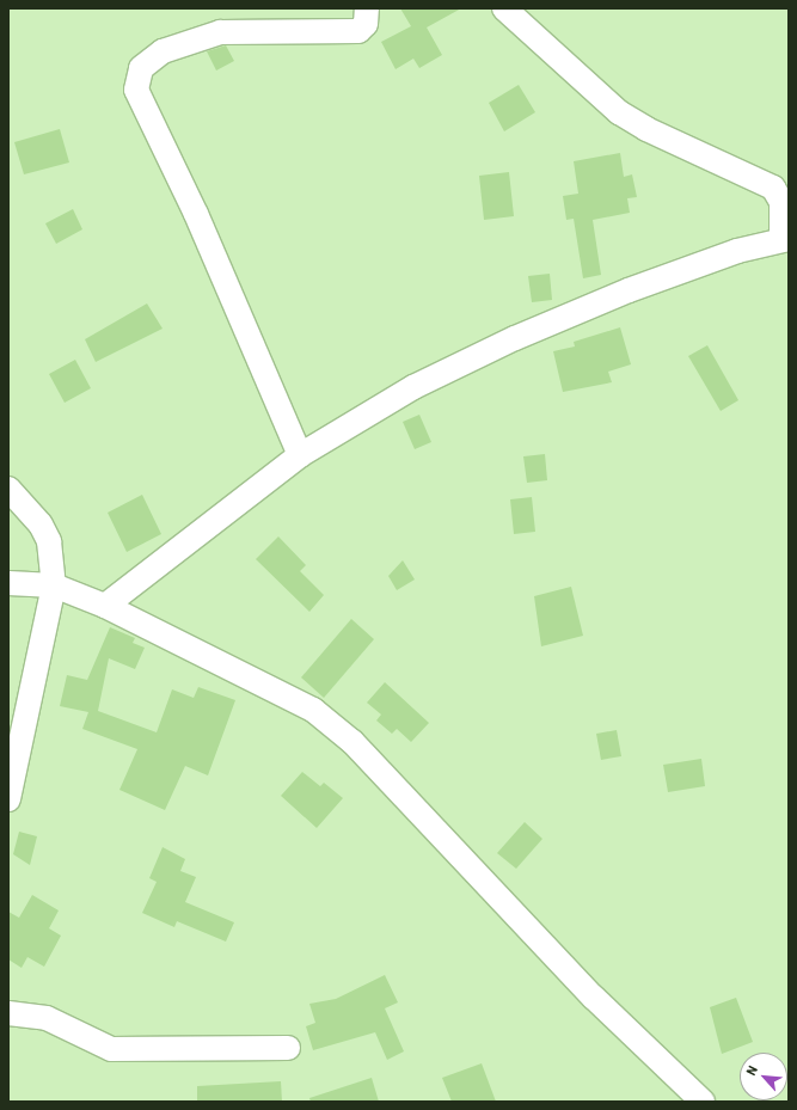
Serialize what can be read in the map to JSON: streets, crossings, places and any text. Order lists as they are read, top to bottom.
{
  "north": "top left"
}
